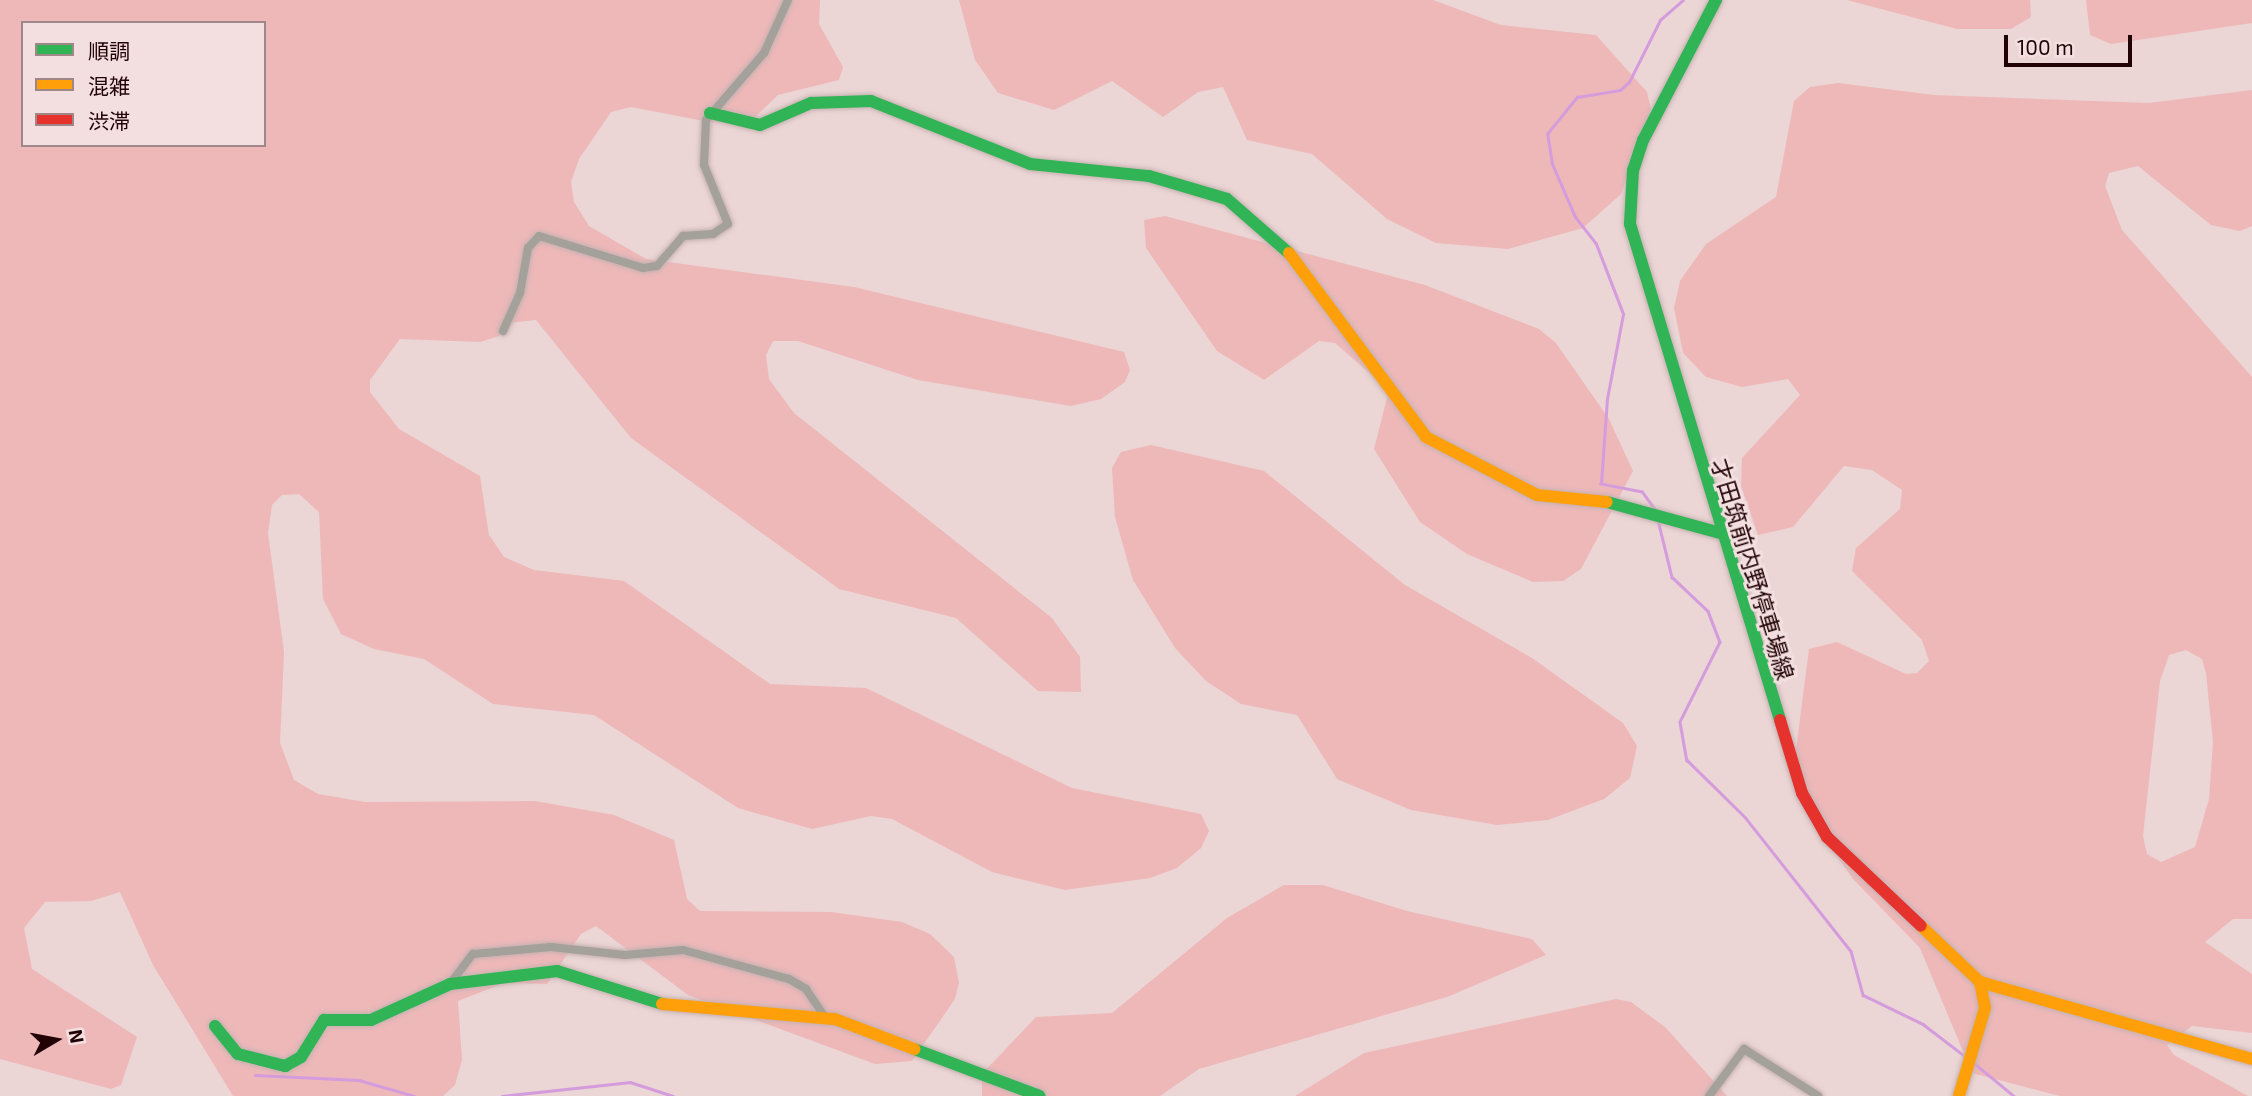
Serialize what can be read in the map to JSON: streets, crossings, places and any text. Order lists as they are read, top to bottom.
{
  "streets": {
    "street": ["才田筑前内野停車場線"]
  },
  "legend": ["順調", "混雑", "渋滞"],
  "scale_bar": "100 m",
  "north": "right"
}
